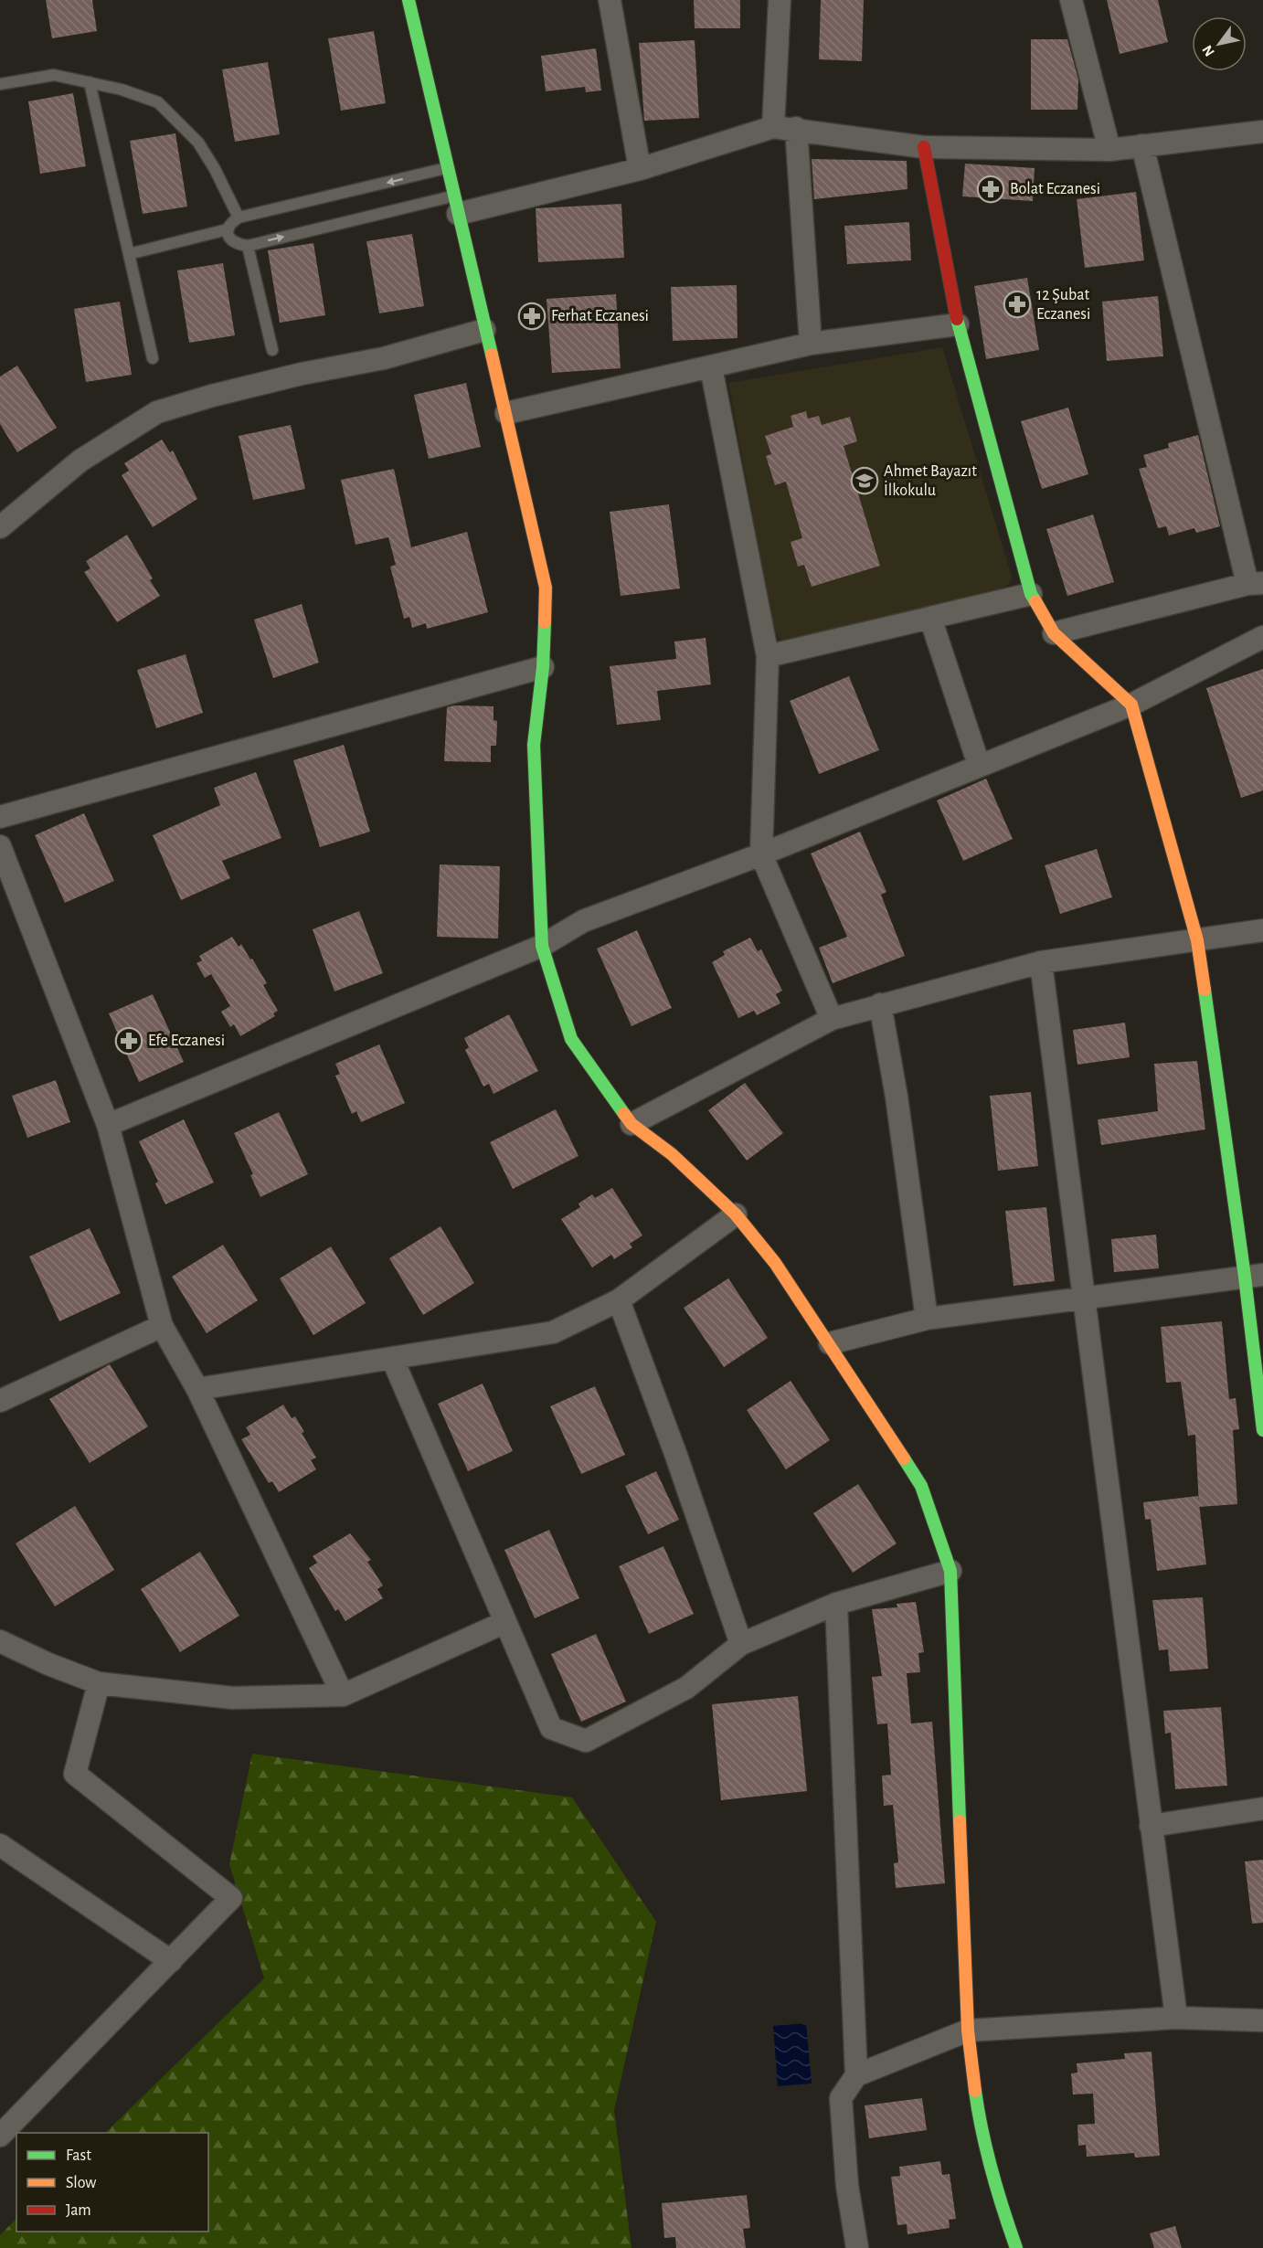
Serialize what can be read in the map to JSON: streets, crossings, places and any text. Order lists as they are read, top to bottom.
{
  "places": {
    "pharmacy": [
      "Bolat Eczanesi",
      "12 Şubat Eczanesi",
      "Ferhat Eczanesi",
      "Efe Eczanesi"
    ],
    "school or university": ["Ahmet Bayazıt İlkokulu"]
  },
  "legend": ["Fast", "Slow", "Jam"],
  "north": "bottom left"
}
